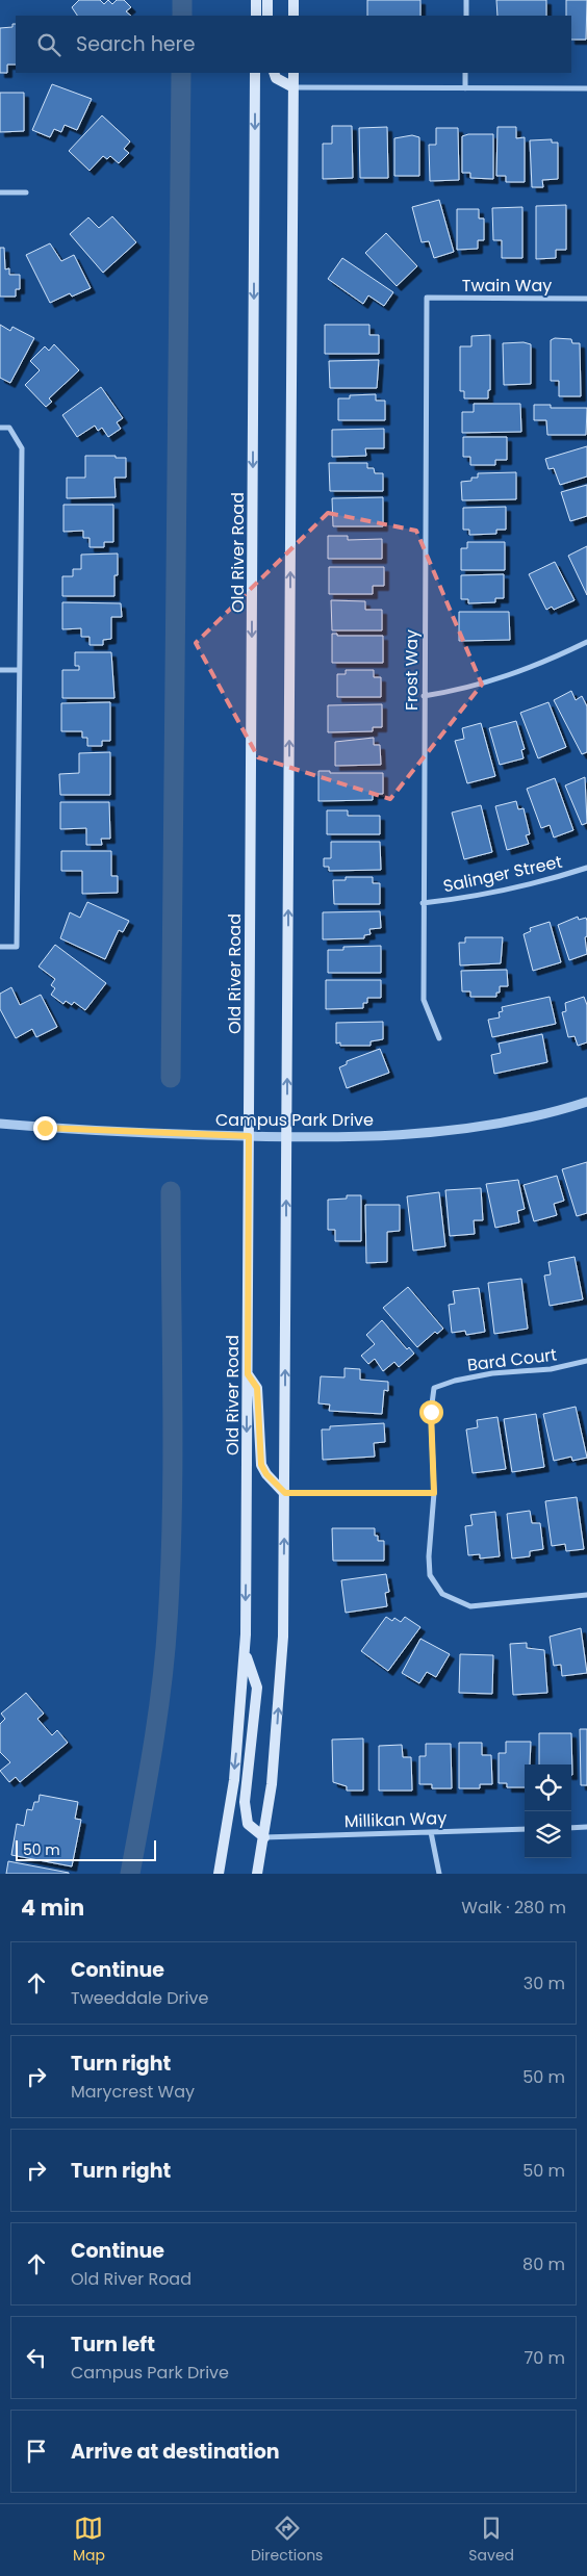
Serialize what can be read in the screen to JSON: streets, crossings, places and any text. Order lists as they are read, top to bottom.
{
  "streets": {
    "main road": ["Old River Road"],
    "street": [
      "Twain Way",
      "Frost Way",
      "Salinger Street",
      "Campus Park Drive",
      "Bard Court",
      "Millikan Way"
    ]
  },
  "crossings": [
    ["Twain Way", "Frost Way"],
    ["Old River Road", "Campus Park Drive"],
    ["Frost Way", "Salinger Street"]
  ],
  "scale_bar": "50 m",
  "page": {
    "search": "Search here",
    "scale": "50 m",
    "heading": ["4 min", "Walk · 280 m"],
    "list": [
      ["Continue", "Tweeddale Drive", "30 m"],
      ["Turn right", "Marycrest Way", "50 m"],
      ["Turn right", "50 m"],
      ["Continue", "Old River Road", "80 m"],
      ["Turn left", "Campus Park Drive", "70 m"],
      "Arrive at destination"
    ],
    "nav": ["Map", "Directions", "Saved"]
  }
}
